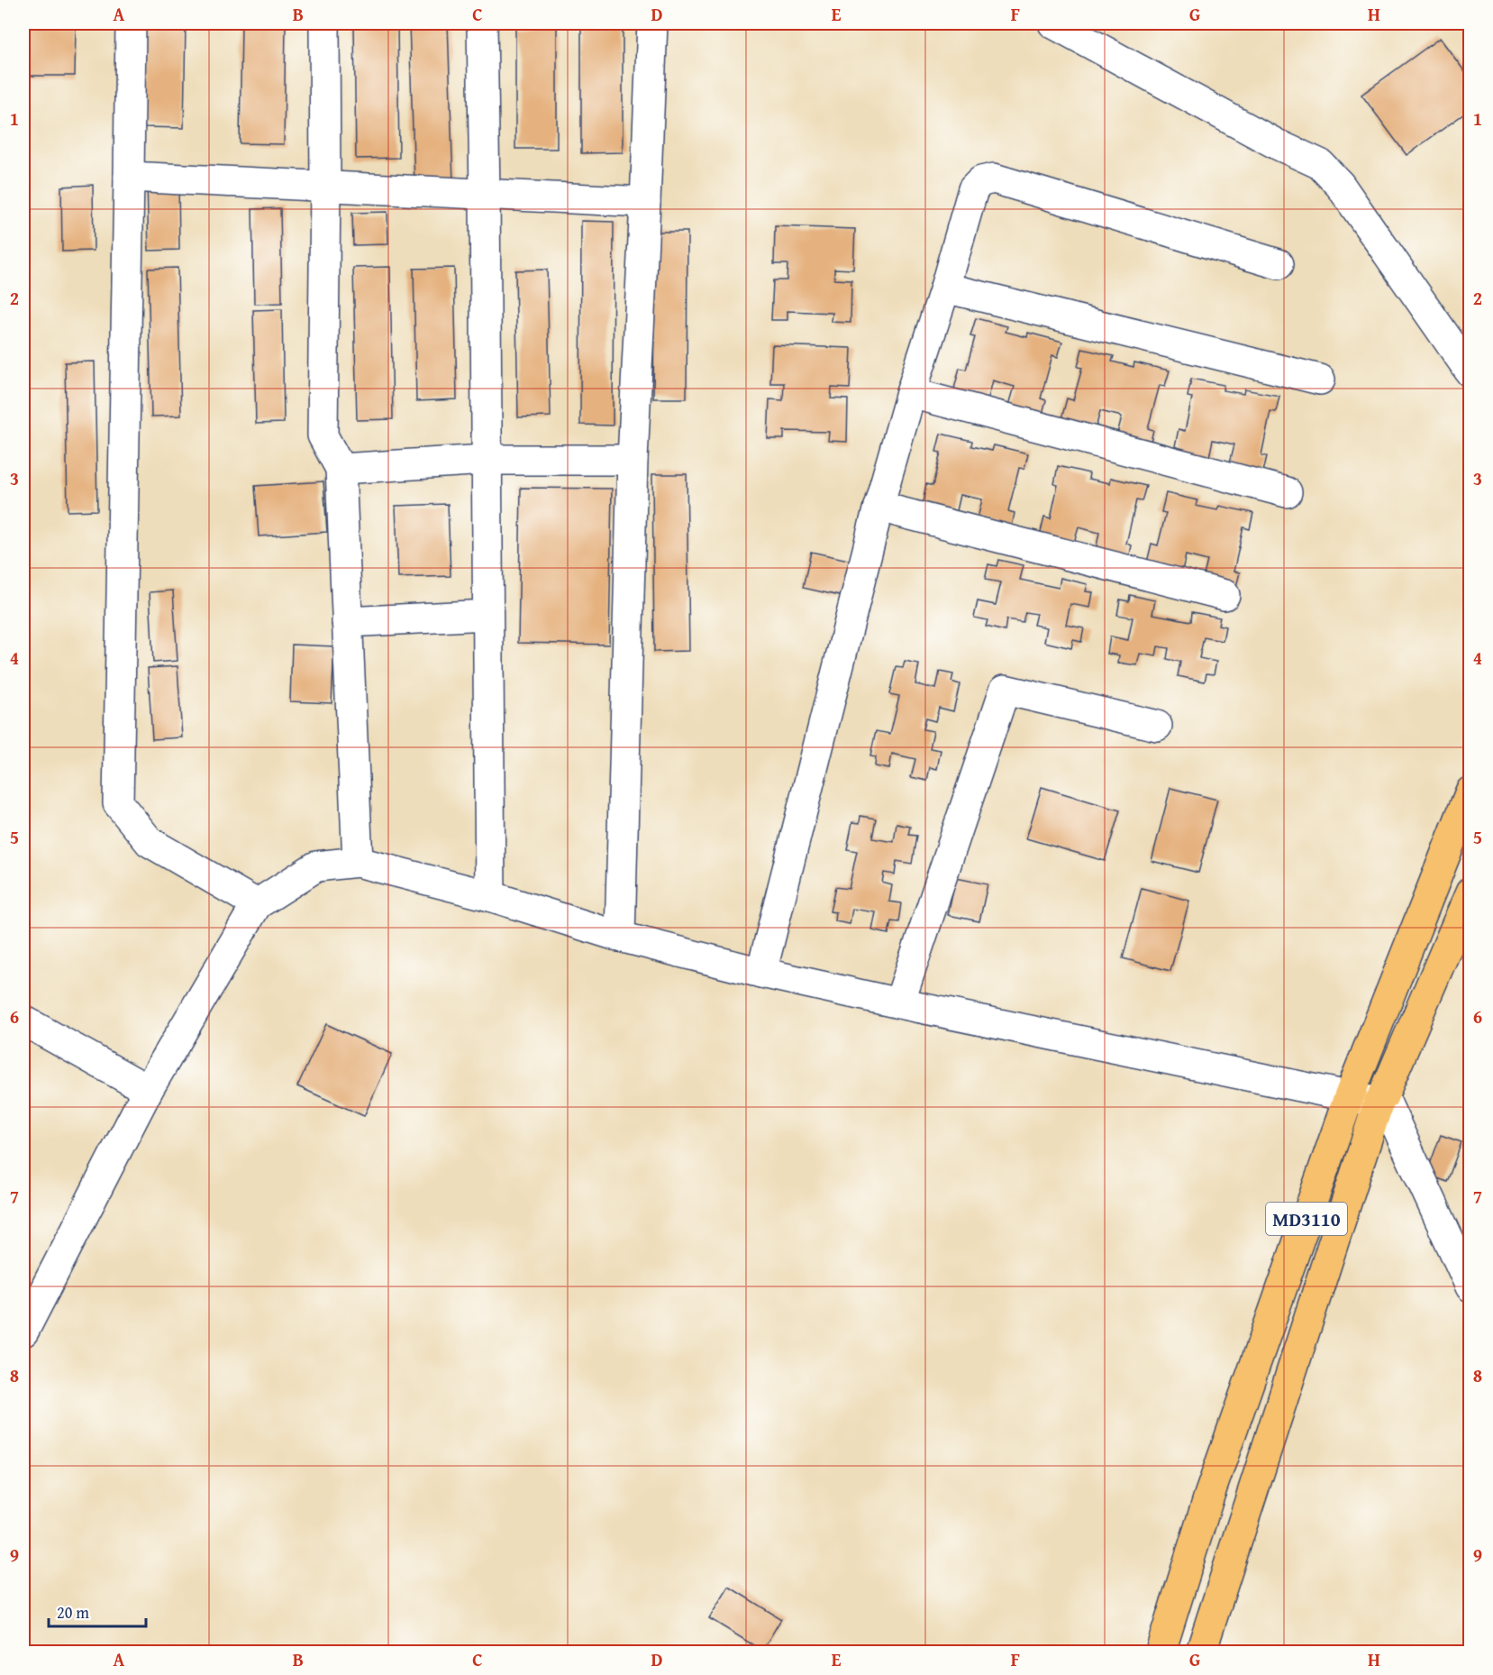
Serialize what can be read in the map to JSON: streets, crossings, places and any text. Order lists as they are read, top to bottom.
{
  "streets": {
    "main road": ["MD3110"]
  },
  "scale_bar": "20 m",
  "grid": {
    "columns": [
      "A",
      "B",
      "C",
      "D",
      "E",
      "F",
      "G",
      "H"
    ],
    "rows": [
      "1",
      "2",
      "3",
      "4",
      "5",
      "6",
      "7",
      "8",
      "9"
    ]
  }
}
